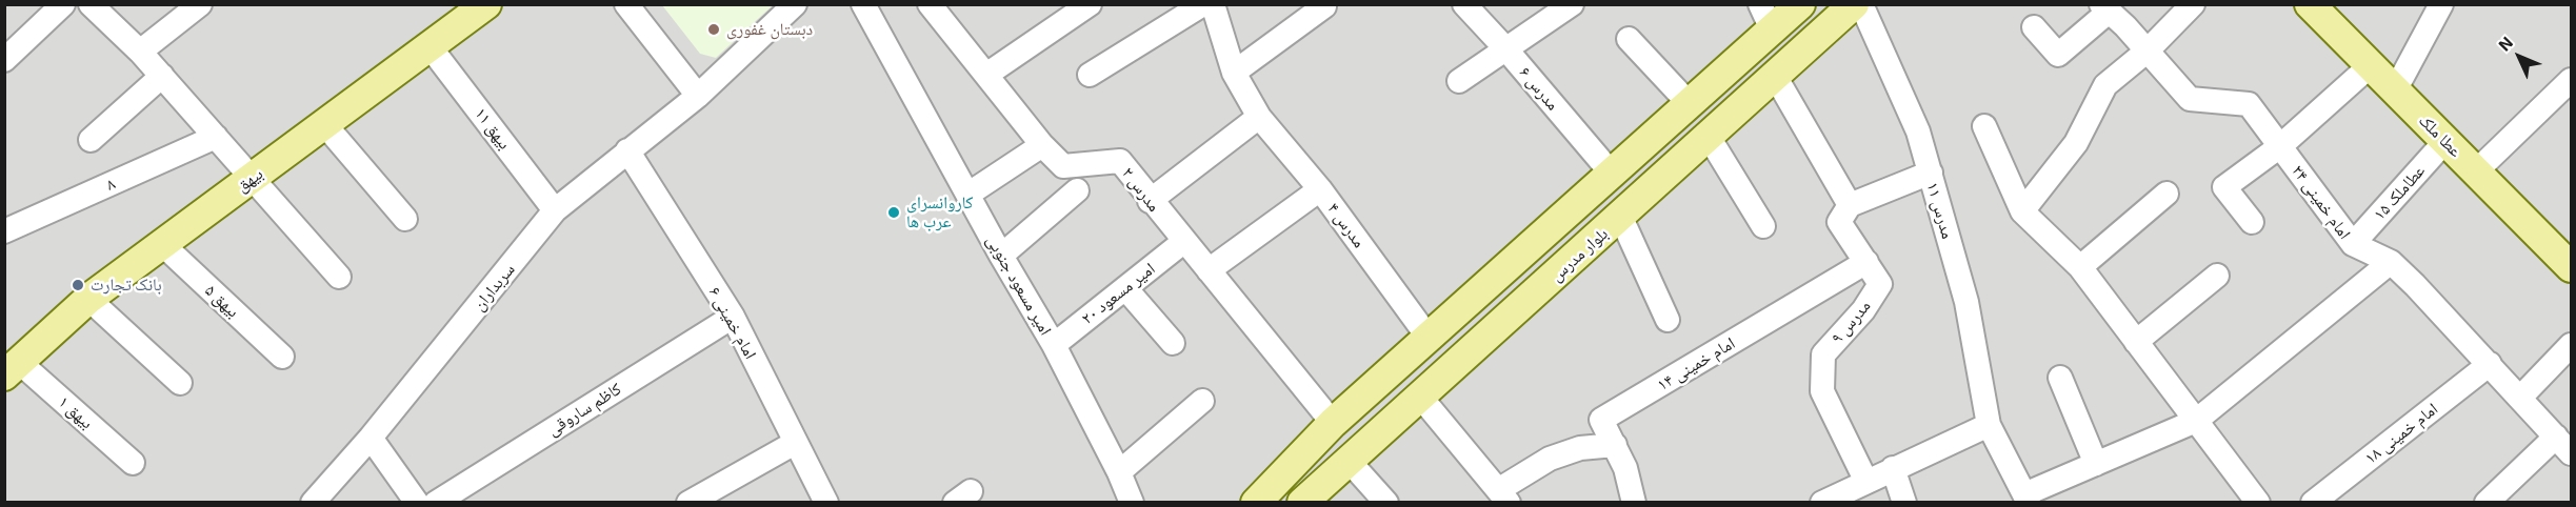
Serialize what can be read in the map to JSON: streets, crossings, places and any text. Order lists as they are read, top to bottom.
{
  "streets": {
    "main road": ["عطا ملک", "بیهق", "بلوار مدرس"],
    "street": [
      "مدرس ۶",
      "بیهق ۱۱",
      "۸",
      "مدرس ۲",
      "عطاملک ۱۵",
      "امام خمینی ۲۴",
      "مدرس ۱۱",
      "مدرس ۴",
      "امیر مسعود جنوبی",
      "سربداران",
      "امیر مسعود ۲۰",
      "بیهق ۵",
      "مدرس ۹",
      "امام خمینی ۶",
      "امام خمینی ۱۴",
      "کاظم ساروقی",
      "بیهق ۱",
      "امام خمینی ۱۸"
    ]
  },
  "crossings": [
    ["بیهق ۱۱", "بیهق"],
    ["بیهق ۱۱", "سربداران"],
    ["عطا ملک", "عطاملک ۱۵"],
    ["بیهق", "بیهق ۵"],
    ["بیهق", "بیهق ۱"],
    ["مدرس ۲", "امیر مسعود ۲۰"],
    ["عطاملک ۱۵", "امام خمینی ۲۴"],
    ["امام خمینی ۲۴", "امام خمینی ۱۸"],
    ["امیر مسعود جنوبی", "امیر مسعود ۲۰"],
    ["سربداران", "امام خمینی ۶"],
    ["مدرس ۹", "امام خمینی ۱۴"],
    ["امام خمینی ۶", "کاظم ساروقی"]
  ],
  "places": ["دبستان غفوری", "کاروانسرای عرب ها", "بانک تجارت"],
  "north": "top left"
}
